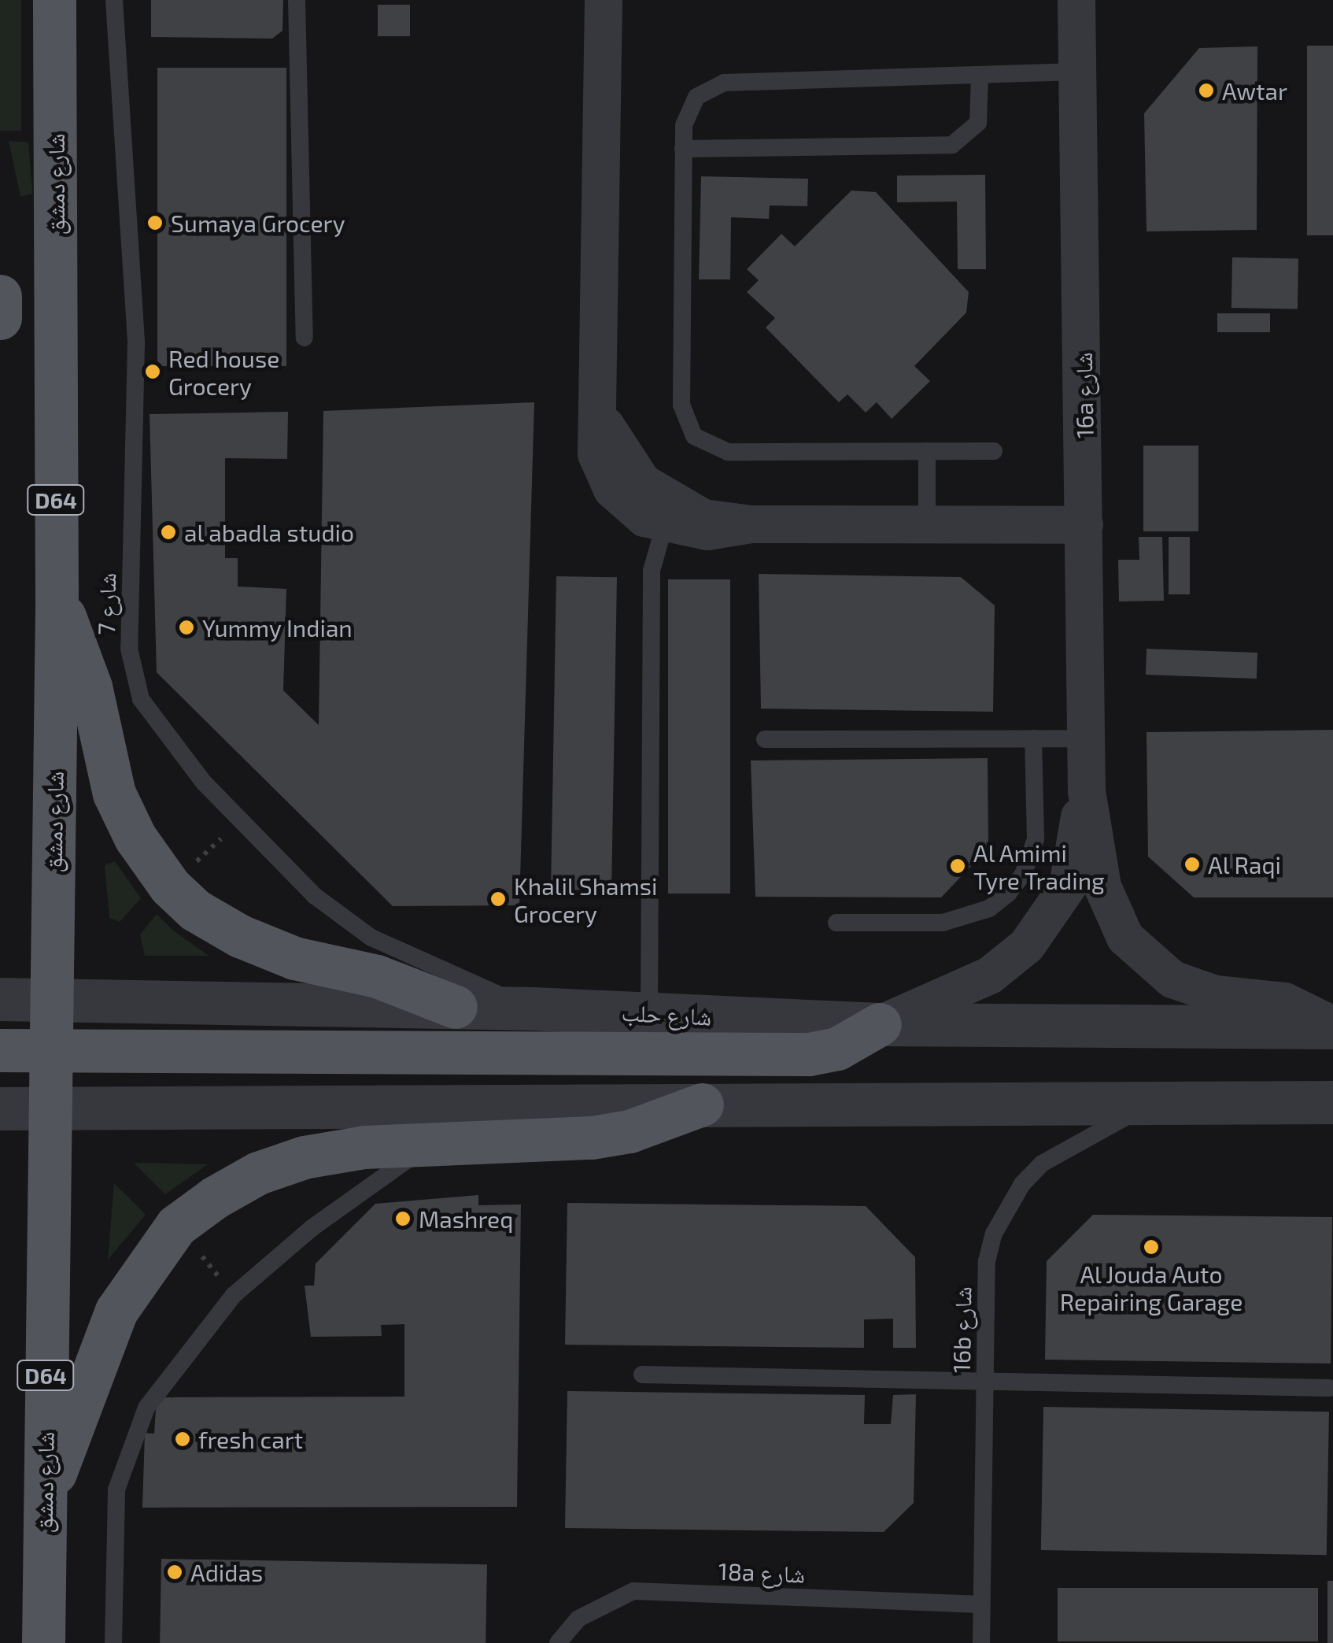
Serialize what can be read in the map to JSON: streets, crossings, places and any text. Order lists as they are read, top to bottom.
{
  "streets": {
    "main road": ["شارع دمشق", "D64"],
    "street": ["16a شارع", "شارع حلب"],
    "lane": ["شارع 7", "16b شارع", "18a شارع"]
  },
  "crossings": [
    ["شارع دمشق", "شارع حلب"],
    ["16a شارع", "شارع حلب"],
    ["شارع 7", "شارع حلب"],
    ["16b شارع", "18a شارع"]
  ],
  "places": [
    "Awtar",
    "Sumaya Grocery",
    "Red house Grocery",
    "al abadla studio",
    "Yummy Indian",
    "Al Raqi",
    "Al Amimi Tyre Trading",
    "Khalil Shamsi Grocery",
    "Mashreq",
    "Al Jouda Auto Repairing Garage",
    "fresh cart",
    "Adidas"
  ]
}
